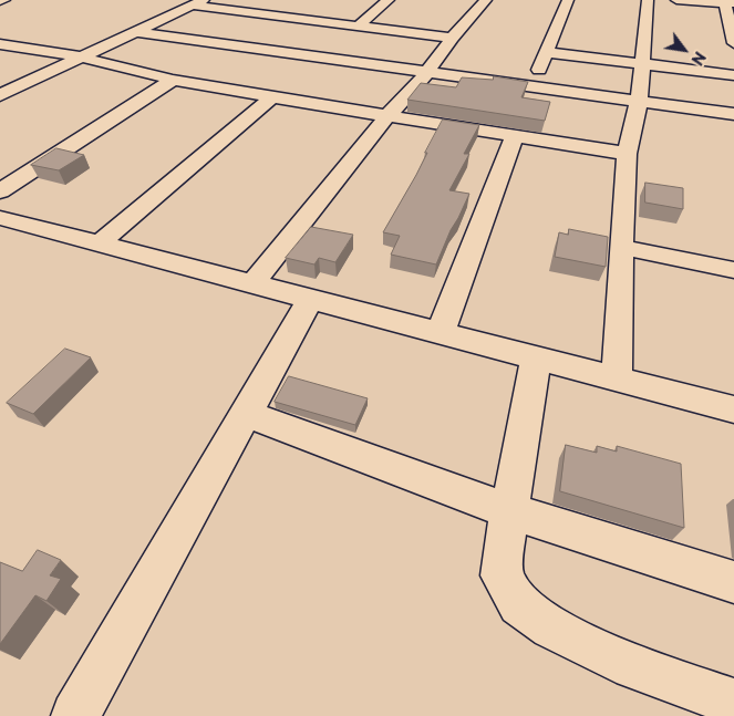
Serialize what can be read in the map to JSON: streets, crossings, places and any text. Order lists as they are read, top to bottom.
{
  "north": "bottom right"
}
